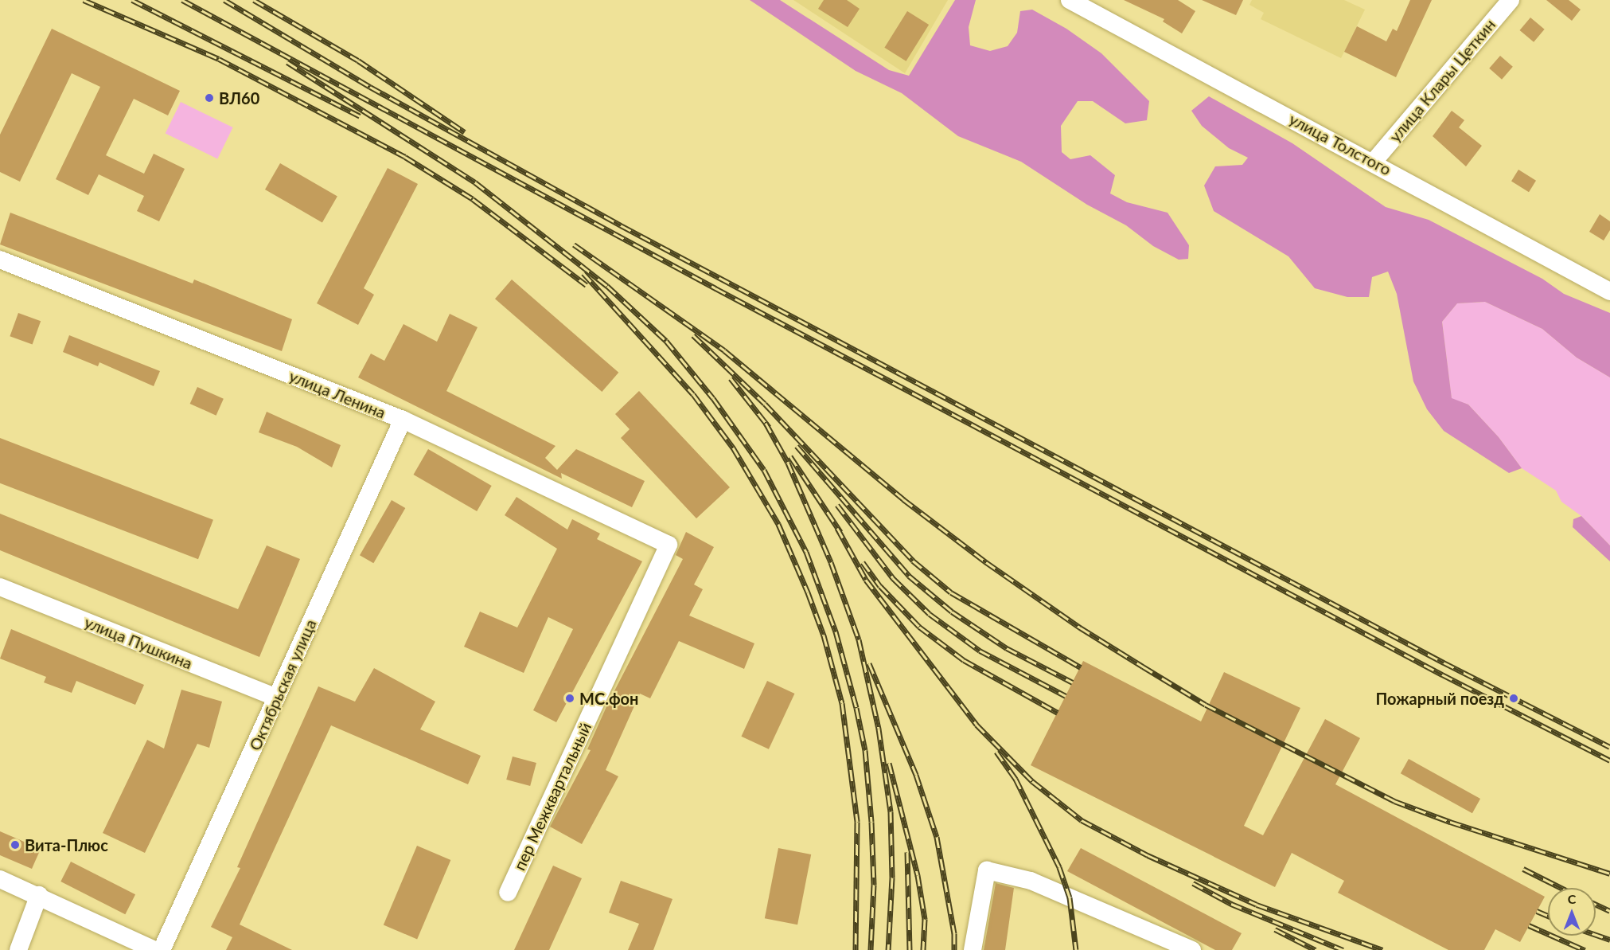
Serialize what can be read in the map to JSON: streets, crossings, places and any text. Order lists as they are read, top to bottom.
{
  "streets": {
    "street": [
      "улица Клары Цеткин",
      "улица Толстого",
      "улица Ленина",
      "улица Пушкина",
      "Октябрьская улица",
      "пер Межквартальный"
    ]
  },
  "crossings": [
    ["улица Клары Цеткин", "улица Толстого"],
    ["улица Ленина", "Октябрьская улица"],
    ["улица Ленина", "пер Межквартальный"],
    ["улица Пушкина", "Октябрьская улица"]
  ],
  "places": [
    "ВЛ60",
    "МС.фон",
    "Пожарный поезд",
    "Вита-Плюс"
  ],
  "north": "top"
}
